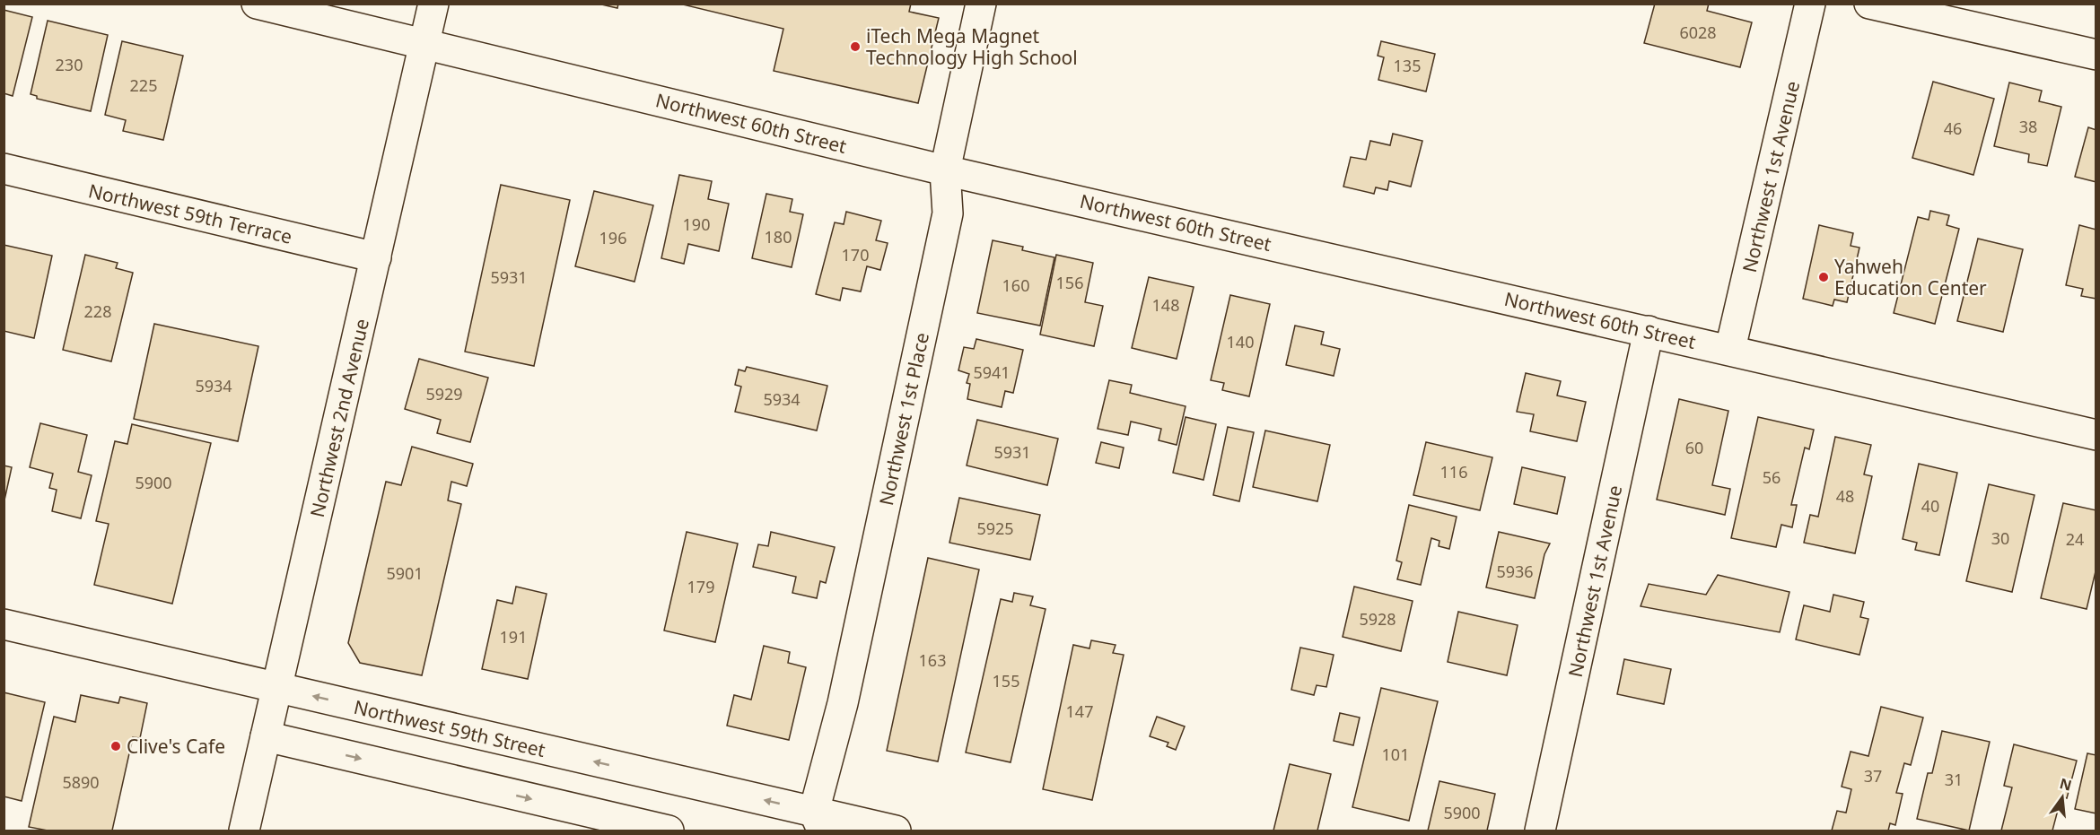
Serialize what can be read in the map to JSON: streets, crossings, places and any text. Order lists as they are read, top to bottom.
{
  "streets": {
    "street": [
      "Northwest 60th Street",
      "Northwest 1st Avenue",
      "Northwest 59th Terrace",
      "Northwest 2nd Avenue",
      "Northwest 1st Place",
      "Northwest 59th Street"
    ]
  },
  "crossings": [
    ["Northwest 60th Street", "Northwest 1st Avenue"],
    ["Northwest 60th Street", "Northwest 2nd Avenue"],
    ["Northwest 60th Street", "Northwest 1st Place"],
    ["Northwest 59th Terrace", "Northwest 2nd Avenue"],
    ["Northwest 2nd Avenue", "Northwest 59th Street"],
    ["Northwest 1st Place", "Northwest 59th Street"]
  ],
  "places": ["iTech Mega Magnet Technology High School", "Yahweh Education Center", "Clive's Cafe"],
  "house_numbers": [
    "6028",
    "230",
    "135",
    "225",
    "38",
    "46",
    "190",
    "180",
    "196",
    "170",
    "5931",
    "156",
    "160",
    "148",
    "228",
    "140",
    "5941",
    "5934",
    "5929",
    "5934",
    "60",
    "5931",
    "116",
    "56",
    "5900",
    "48",
    "40",
    "5925",
    "30",
    "24",
    "5936",
    "5901",
    "179",
    "5928",
    "191",
    "163",
    "155",
    "147",
    "101",
    "37",
    "31",
    "5890",
    "5900"
  ],
  "north": "top"
}
